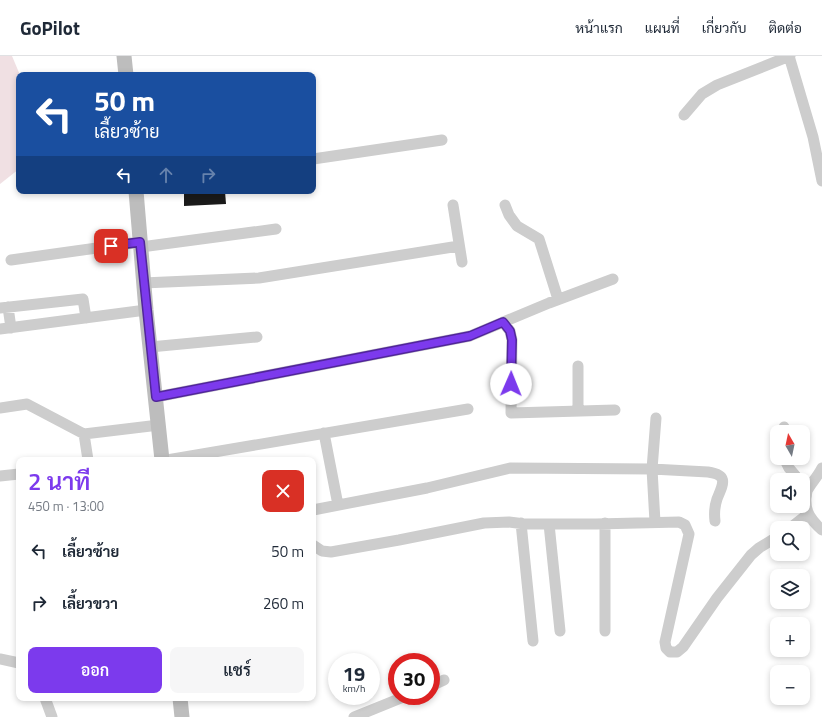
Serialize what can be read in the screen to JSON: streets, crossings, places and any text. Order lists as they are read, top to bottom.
{
  "north": "top",
  "page": {
    "header": "GoPilot",
    "nav": [
      "หน้าแรก",
      "แผนที่",
      "เกี่ยวกับ",
      "ติดต่อ"
    ],
    "turn": ["50 m", "เลี้ยวซ้าย"],
    "map_buttons": ["+", "−"],
    "heading": ["2 นาที", "450 m · 13:00"],
    "list": [
      {
        "name": "เลี้ยวซ้าย",
        "value": "50 m"
      },
      {
        "name": "เลี้ยวขวา",
        "value": "260 m"
      }
    ],
    "buttons": ["ออก", "แชร์"],
    "speed": "19 km/h",
    "limit": "30"
  }
}
